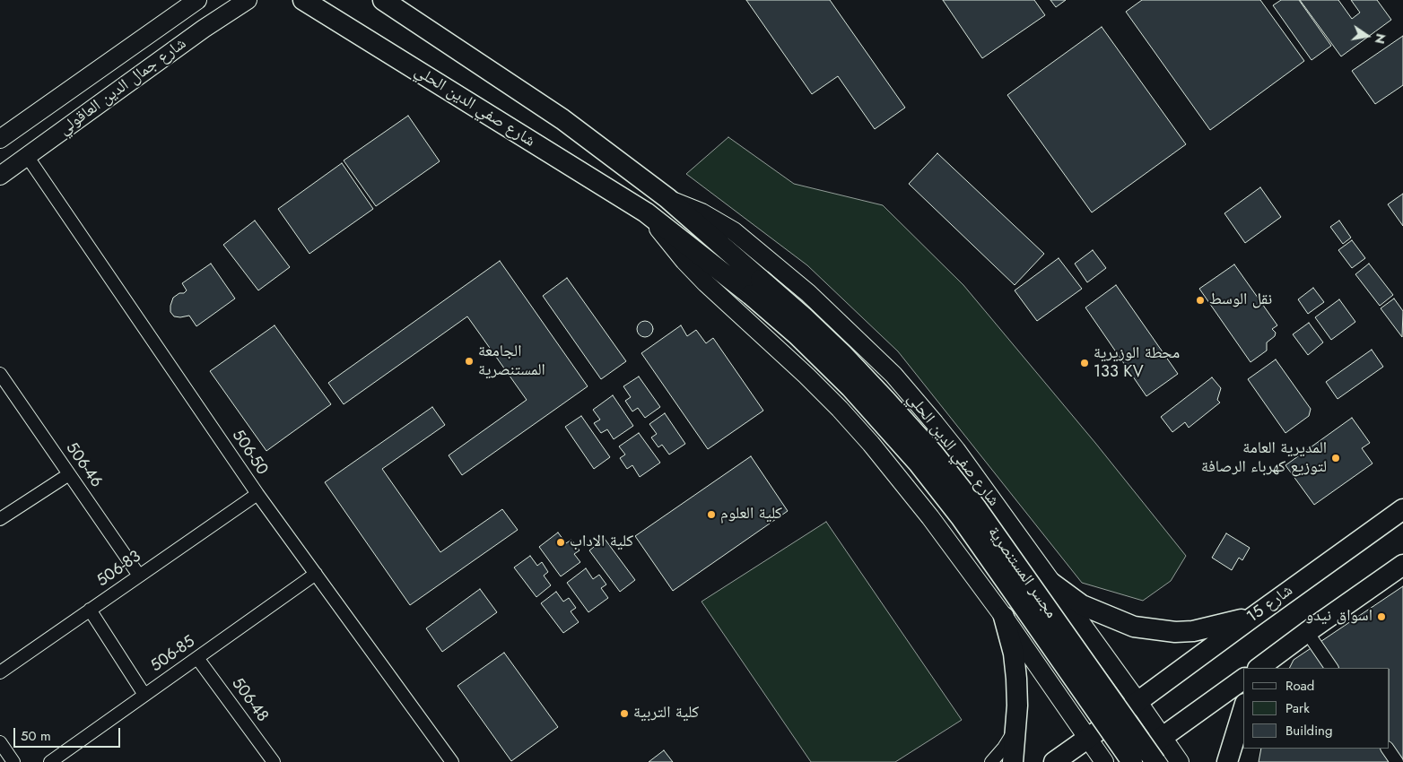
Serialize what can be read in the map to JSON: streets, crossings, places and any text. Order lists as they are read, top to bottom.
{
  "streets": {
    "main road": ["شارع صفي الدين الحلي", "مجسر المستنصرية", "شارع 15"],
    "street": [
      "شارع جمال الدين العاقولي",
      "506-50",
      "506-46",
      "506-83",
      "506-85",
      "506-48"
    ]
  },
  "crossings": [
    ["شارع جمال الدين العاقولي", "506-50"],
    ["شارع صفي الدين الحلي", "مجسر المستنصرية"],
    ["شارع صفي الدين الحلي", "شارع 15"],
    ["506-50", "506-83"],
    ["506-50", "506-85"],
    ["506-46", "506-83"],
    ["506-85", "506-48"]
  ],
  "places": [
    "نقل الوسط",
    "الجامعة المستنصرية",
    "محطة الوزيرية 133 KV",
    "المديرية العامة لتوزيع كهرباء الرصافة",
    "كلية العلوم",
    "كلية الاداب",
    "اسواق نيدو",
    "كلية التربية"
  ],
  "legend": ["Road", "Park", "Building"],
  "scale_bar": "50 m",
  "north": "right"
}
